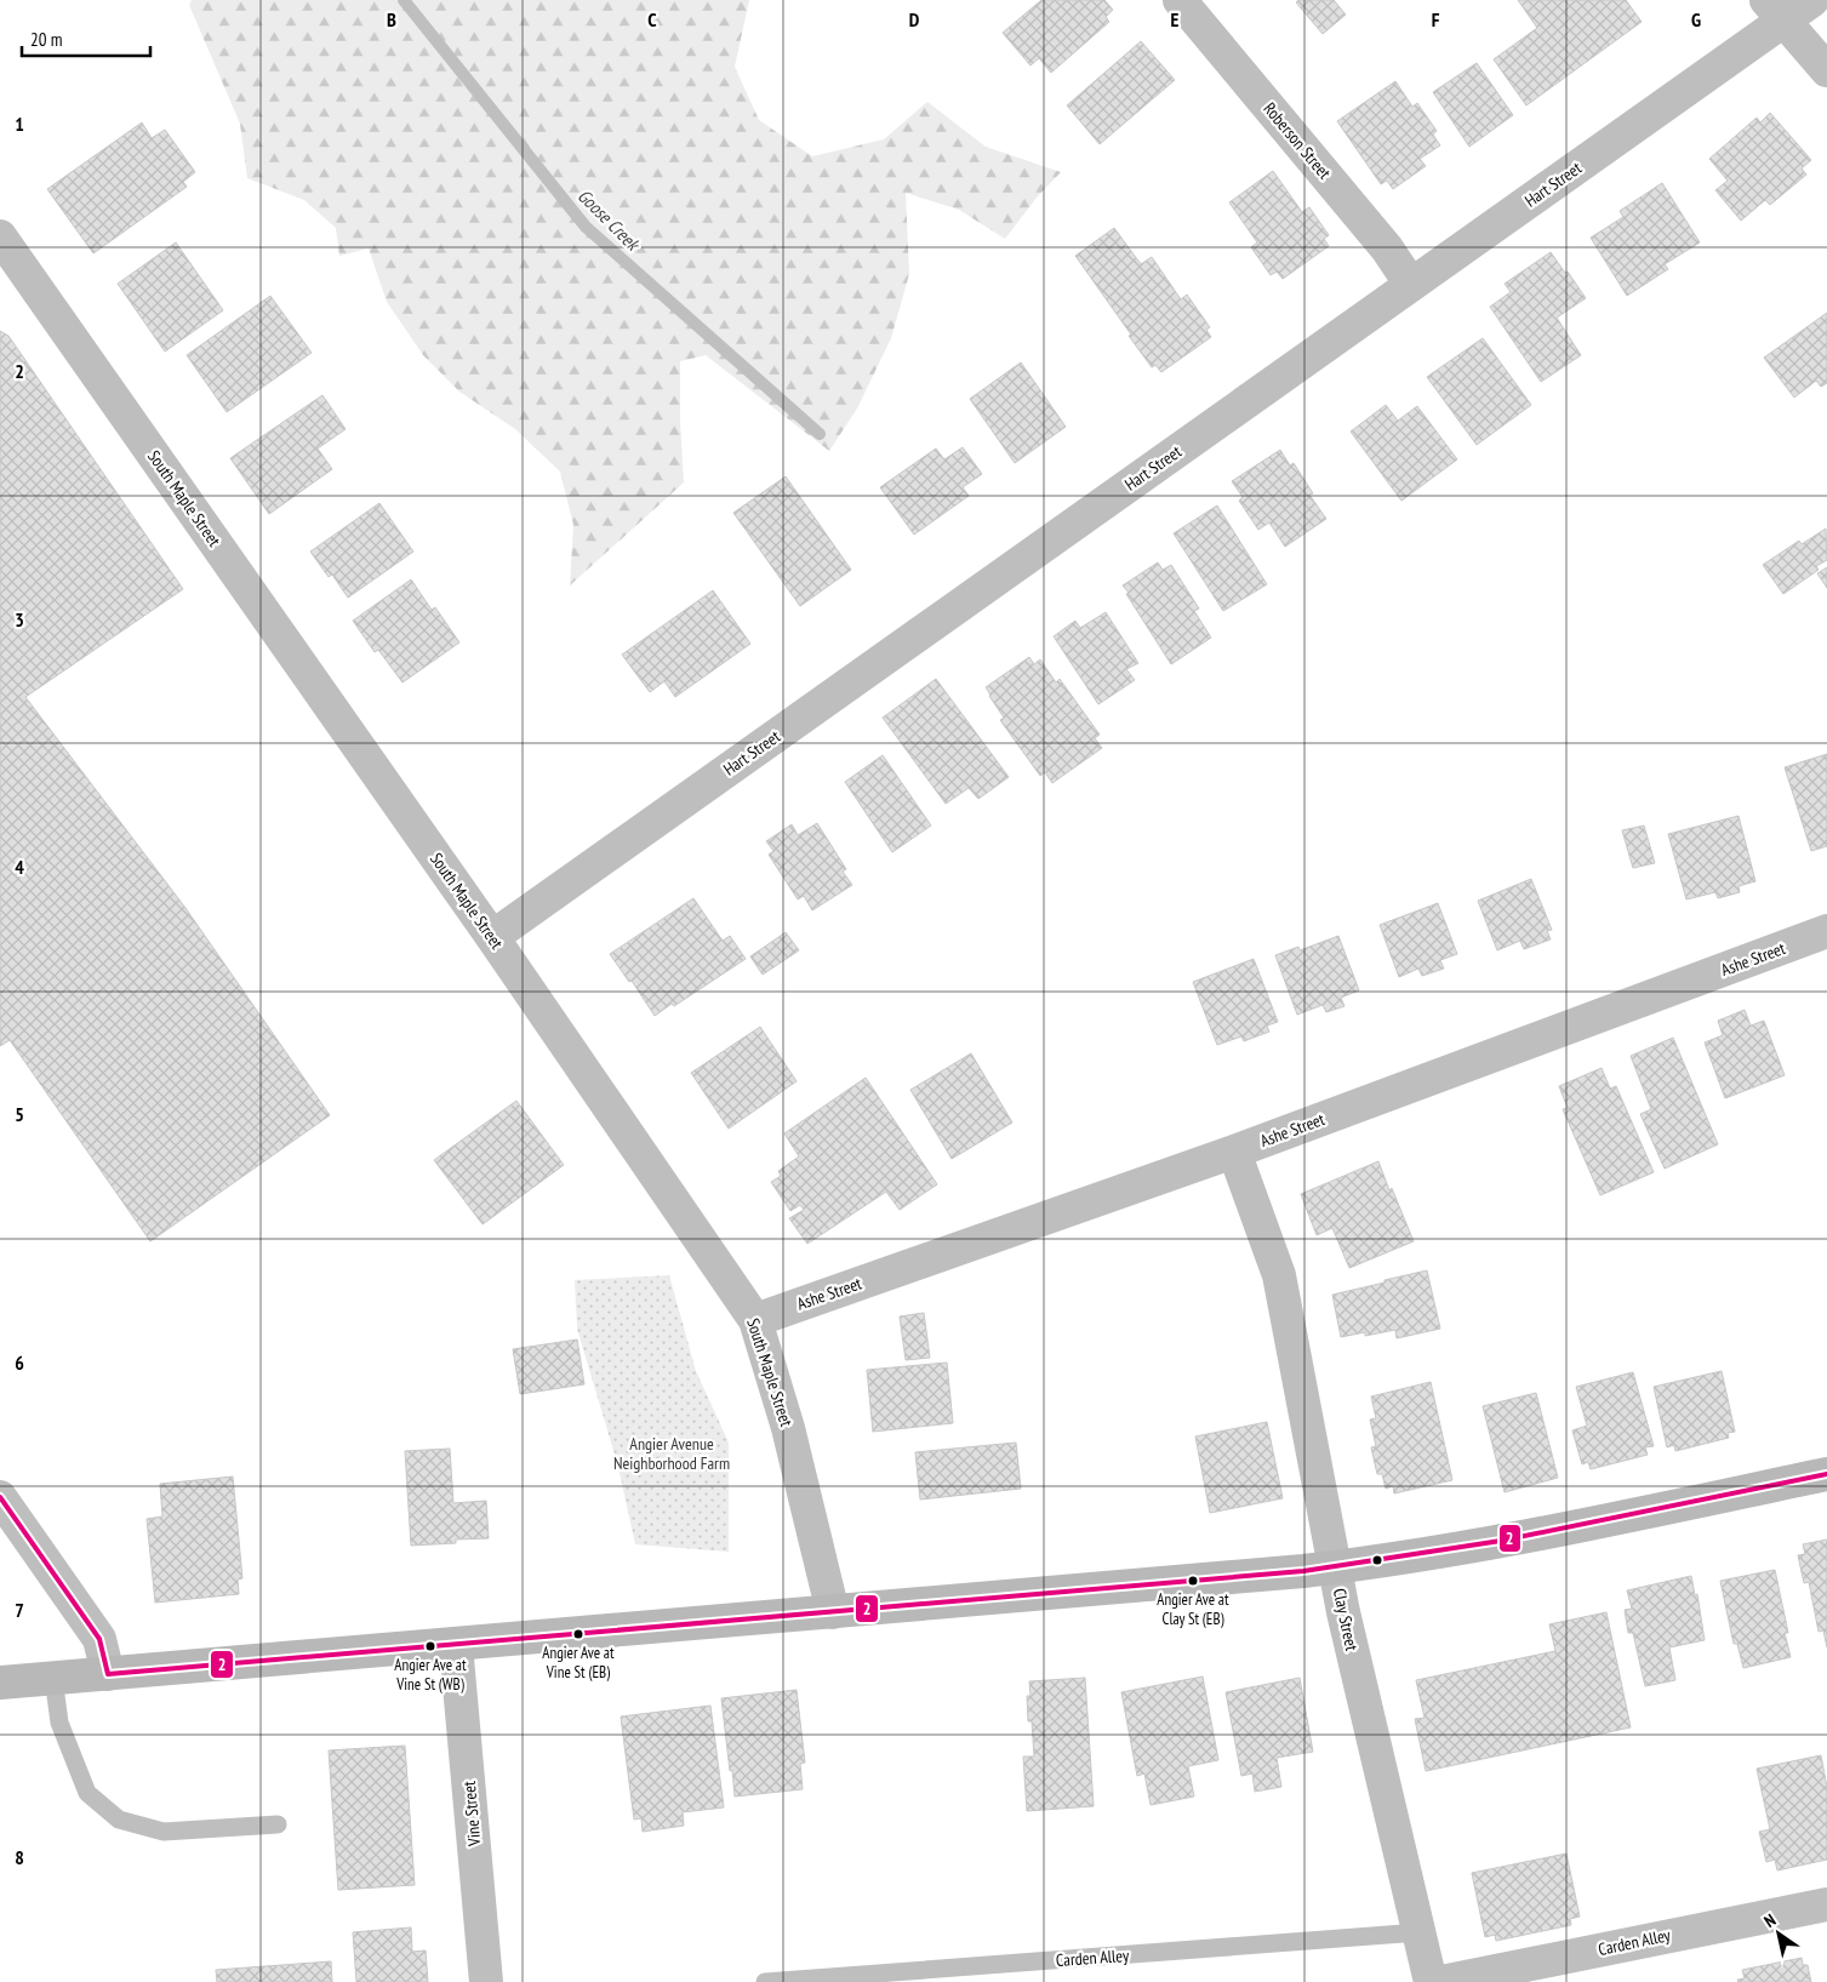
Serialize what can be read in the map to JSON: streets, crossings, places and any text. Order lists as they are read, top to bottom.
{
  "streets": {
    "street": [
      "Roberson Street",
      "Hart Street",
      "South Maple Street",
      "Ashe Street",
      "Clay Street",
      "Vine Street",
      "Carden Alley"
    ]
  },
  "crossings": [
    ["Roberson Street", "Hart Street"],
    ["Hart Street", "South Maple Street"],
    ["South Maple Street", "Ashe Street"],
    ["Ashe Street", "Clay Street"],
    ["Clay Street", "Carden Alley"]
  ],
  "water": ["Goose Creek"],
  "parks": ["Angier Avenue Neighborhood Farm"],
  "places": ["Angier Ave at Clay St (EB)", "Angier Ave at Vine St (EB)", "Angier Ave at Vine St (WB)"],
  "lines": ["transit line 2"],
  "scale_bar": "20 m",
  "north": "top left",
  "grid": {
    "columns": [
      "B",
      "C",
      "D",
      "E",
      "F",
      "G"
    ],
    "rows": [
      "1",
      "2",
      "3",
      "4",
      "5",
      "6",
      "7",
      "8"
    ]
  }
}
